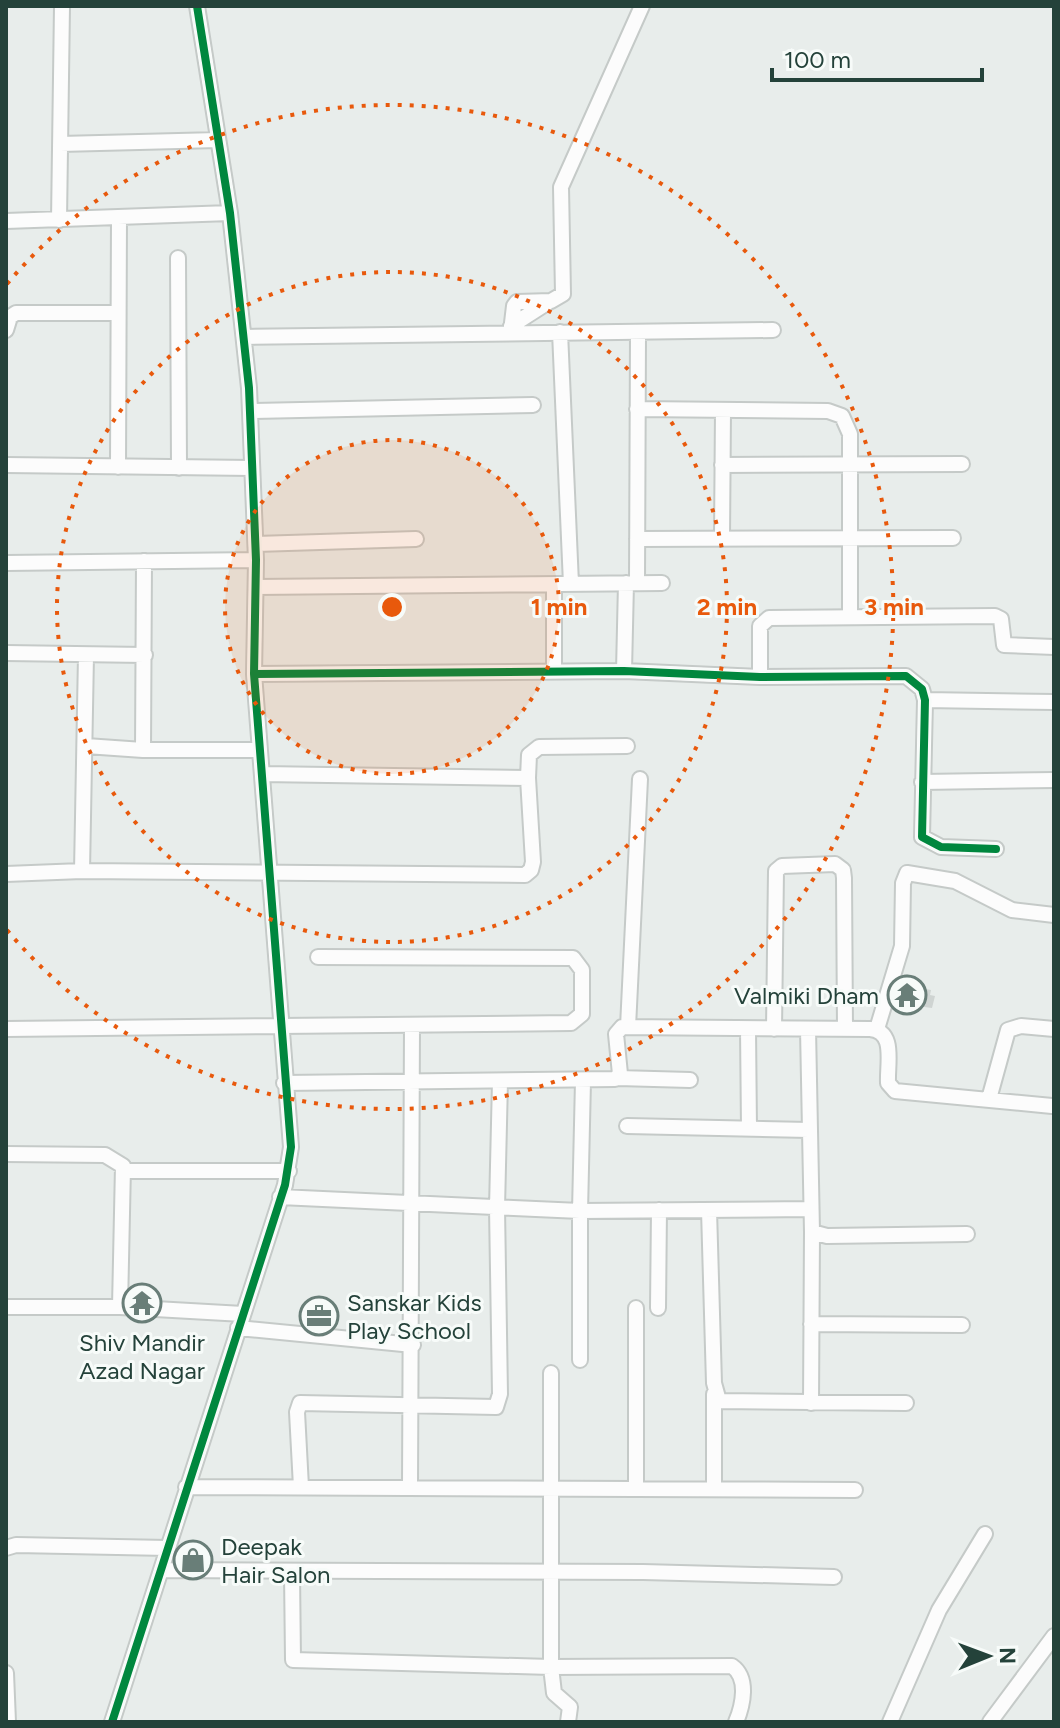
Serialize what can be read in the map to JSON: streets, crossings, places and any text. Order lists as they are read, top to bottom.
{
  "places": {
    "temple": ["Valmiki Dham", "Shiv Mandir Azad Nagar"],
    "office": ["Sanskar Kids Play School"],
    "shop": ["Deepak Hair Salon"]
  },
  "scale_bar": "100 m",
  "north": "right",
  "rings": ["1 min", "2 min", "3 min"]
}
